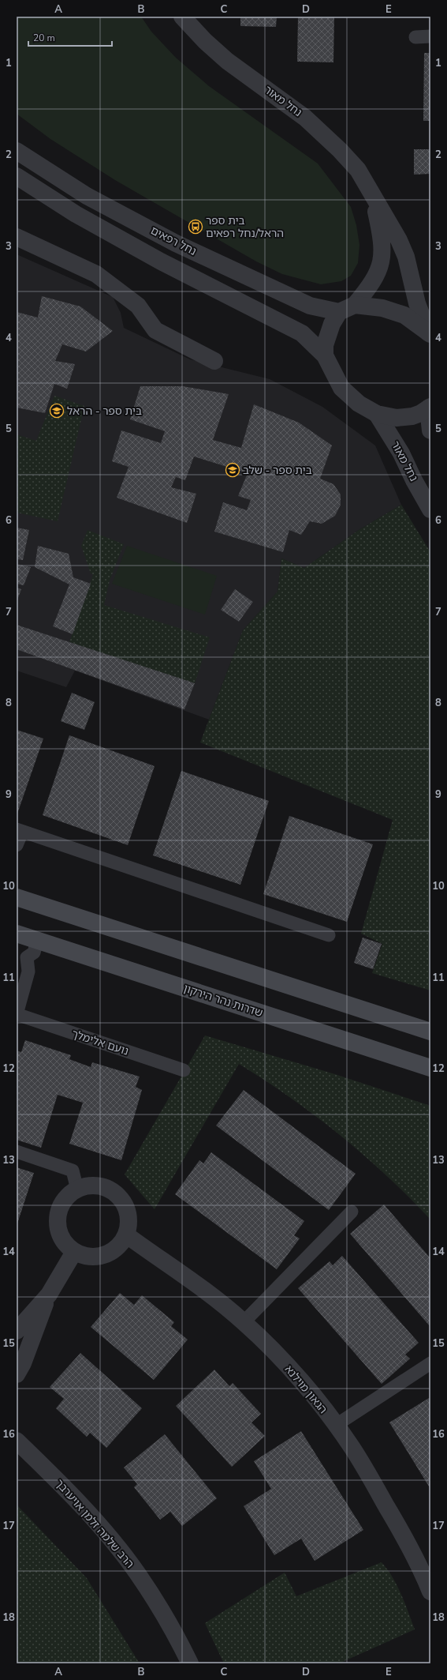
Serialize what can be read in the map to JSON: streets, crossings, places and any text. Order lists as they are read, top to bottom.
{
  "streets": {
    "main road": ["שדרות נהר הירקון"],
    "street": [
      "נחל מאור",
      "נחל רפאים",
      "הגאון מוילנא",
      "הרב שלמה זלמן אויערבך"
    ],
    "lane": ["נועם אלימלך"]
  },
  "places": {
    "bus stop": ["בית ספר הראל/נחל רפאים"],
    "school or university": ["בית ספר - הראל", "בית ספר - שלב"]
  },
  "scale_bar": "20 m",
  "grid": {
    "columns": [
      "A",
      "B",
      "C",
      "D",
      "E"
    ],
    "rows": [
      "1",
      "2",
      "3",
      "4",
      "5",
      "6",
      "7",
      "8",
      "9",
      "10",
      "11",
      "12",
      "13",
      "14",
      "15",
      "16",
      "17",
      "18"
    ]
  }
}
